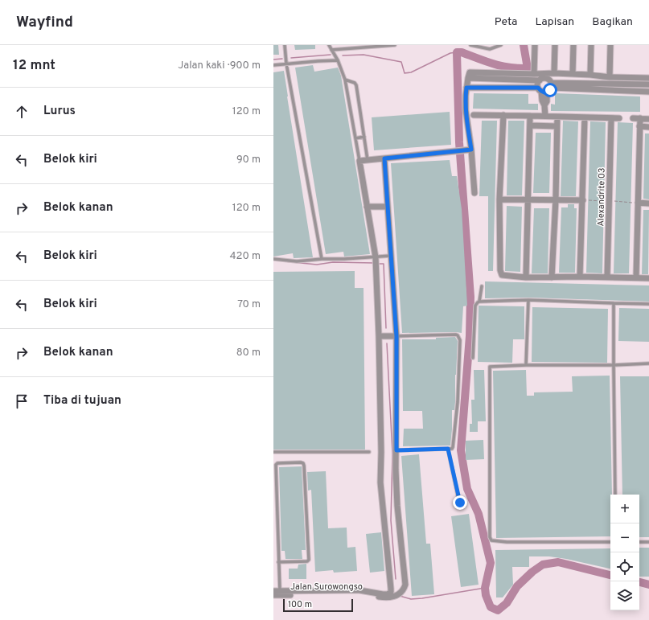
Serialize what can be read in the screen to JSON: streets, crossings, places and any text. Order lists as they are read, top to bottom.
{
  "streets": {
    "street": ["Alexandrite 03", "Jalan Surowongso"]
  },
  "scale_bar": "100 m",
  "page": {
    "header": "Wayfind",
    "nav": ["Peta", "Lapisan", "Bagikan"],
    "heading": ["12 mnt", "Jalan kaki · 900 m"],
    "list": [
      ["Lurus", "120 m"],
      ["Belok kiri", "90 m"],
      ["Belok kanan", "120 m"],
      ["Belok kiri", "420 m"],
      ["Belok kiri", "70 m"],
      ["Belok kanan", "80 m"],
      "Tiba di tujuan"
    ],
    "map_buttons": ["+", "−"],
    "scale": "100 m"
  }
}
